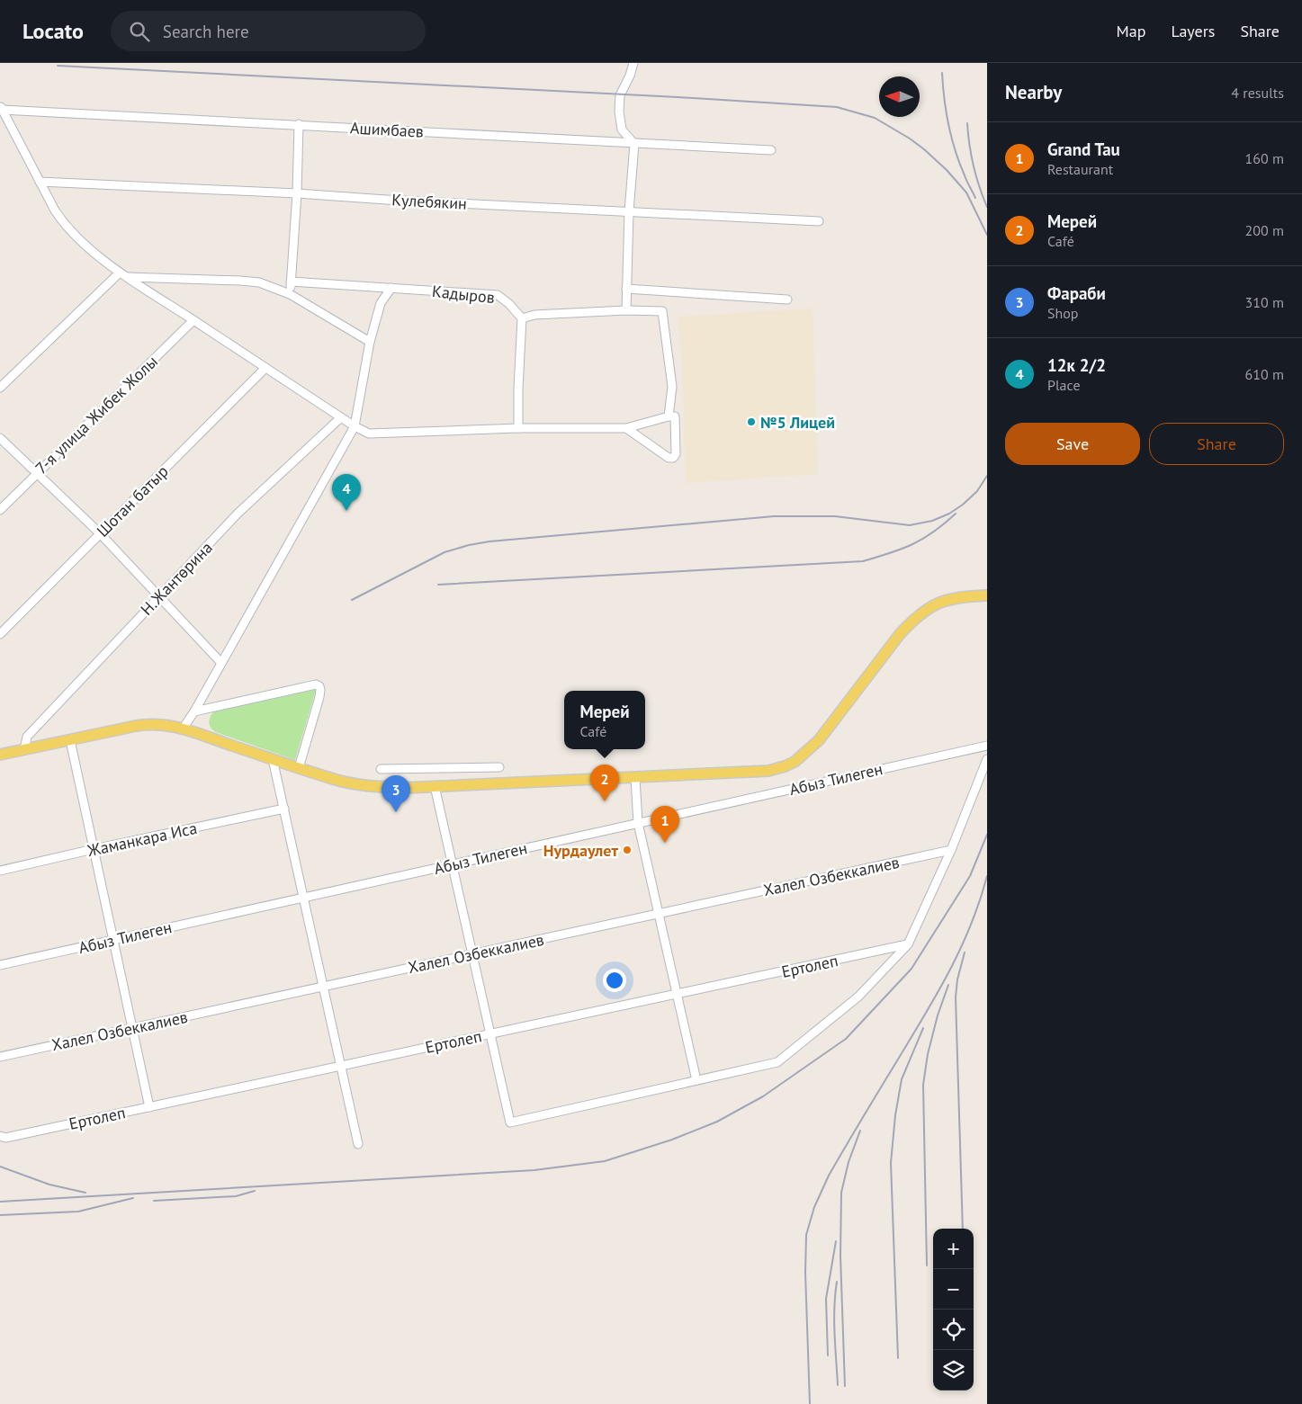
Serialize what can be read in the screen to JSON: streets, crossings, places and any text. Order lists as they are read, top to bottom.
{
  "streets": {
    "street": [
      "Ашимбаев",
      "Кулебякин",
      "Кадыров",
      "7-я улица Жибек Жолы",
      "Шотан батыр",
      "Н.Жантөрина",
      "Абыз Тилеген",
      "Жаманкара Иса",
      "Халел Озбеккалиев",
      "Ертолеп"
    ]
  },
  "places": ["№5 Лицей", "Нурдаулет"],
  "north": "left",
  "page": {
    "header": "Locato",
    "search": "Search here",
    "nav": ["Map", "Layers", "Share"],
    "heading": ["Nearby", "4 results"],
    "list": [
      {
        "mark": "1",
        "name": "Grand Tau",
        "note": "Restaurant",
        "value": "160 m"
      },
      {
        "mark": "2",
        "name": "Мерей",
        "note": "Café",
        "value": "200 m"
      },
      {
        "mark": "3",
        "name": "Фараби",
        "note": "Shop",
        "value": "310 m"
      },
      {
        "mark": "4",
        "name": "12к 2/2",
        "note": "Place",
        "value": "610 m"
      }
    ],
    "buttons": ["Save", "Share"],
    "pins": [
      "4",
      "2",
      "3",
      "1"
    ],
    "popup": ["Мерей", "Café"],
    "map_buttons": ["+", "−"]
  }
}
